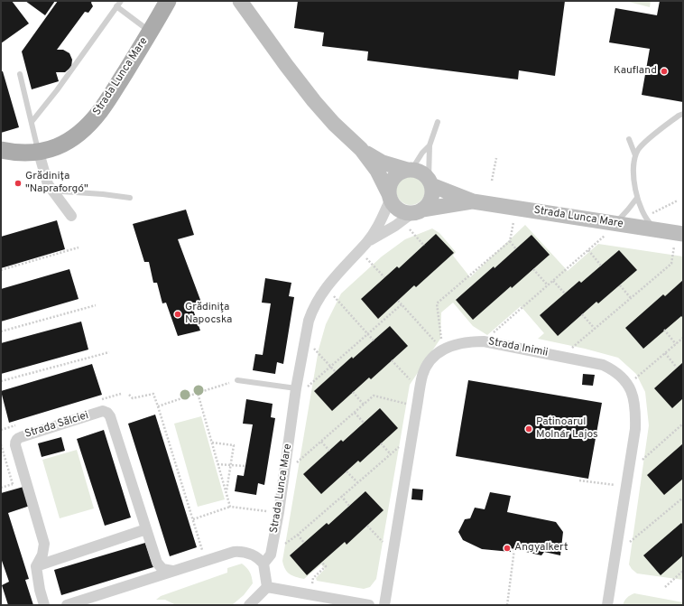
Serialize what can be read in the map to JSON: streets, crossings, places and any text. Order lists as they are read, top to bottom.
{
  "streets": {
    "main road": ["Strada Lunca Mare"],
    "street": ["Strada Inimii", "Strada Sălciei"]
  },
  "places": [
    "Kaufland",
    "Grădinița \"Napraforgó\"",
    "Grădiniţa Napocska",
    "Patinoarul Molnár Lajos",
    "Angyalkert"
  ]
}
